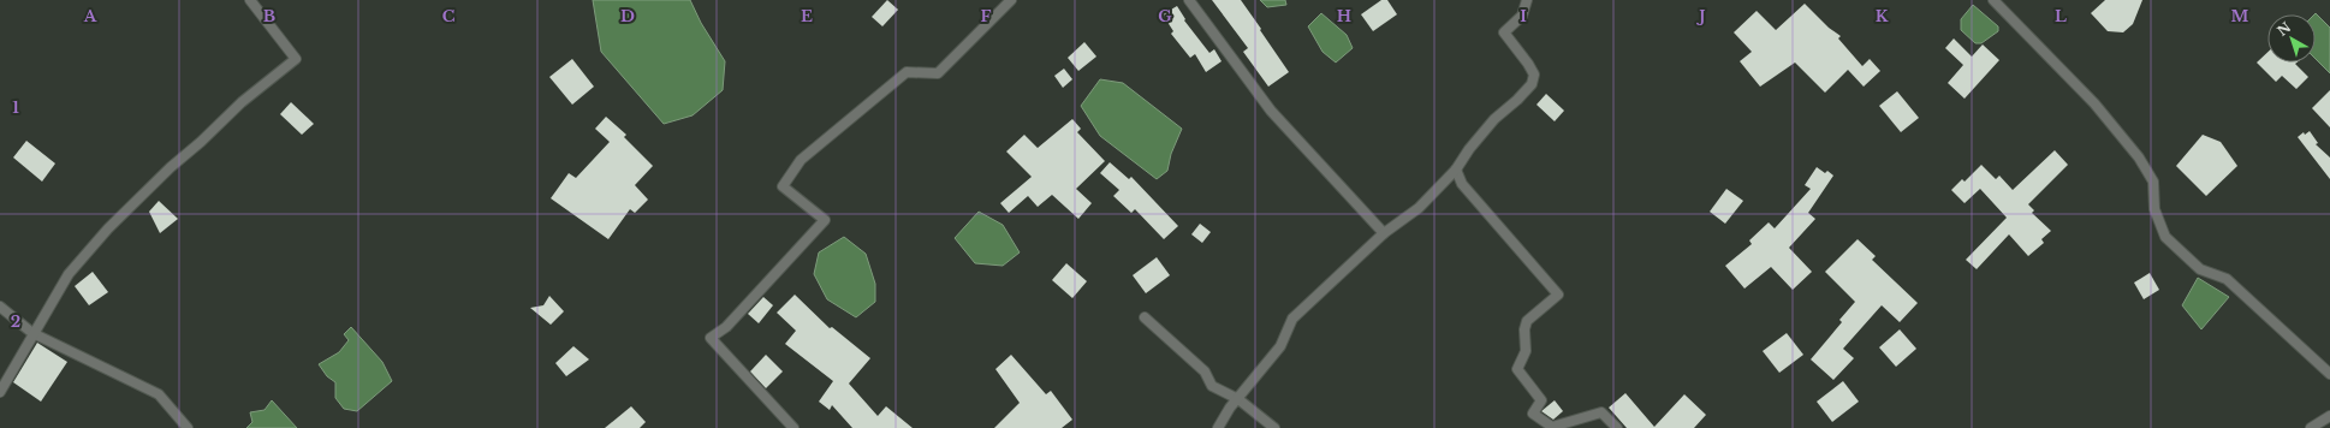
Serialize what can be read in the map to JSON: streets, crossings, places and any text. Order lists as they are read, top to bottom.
{
  "north": "top left",
  "grid": {
    "columns": [
      "A",
      "B",
      "C",
      "D",
      "E",
      "F",
      "G",
      "H",
      "I",
      "J",
      "K",
      "L",
      "M"
    ],
    "rows": ["1", "2"]
  }
}
